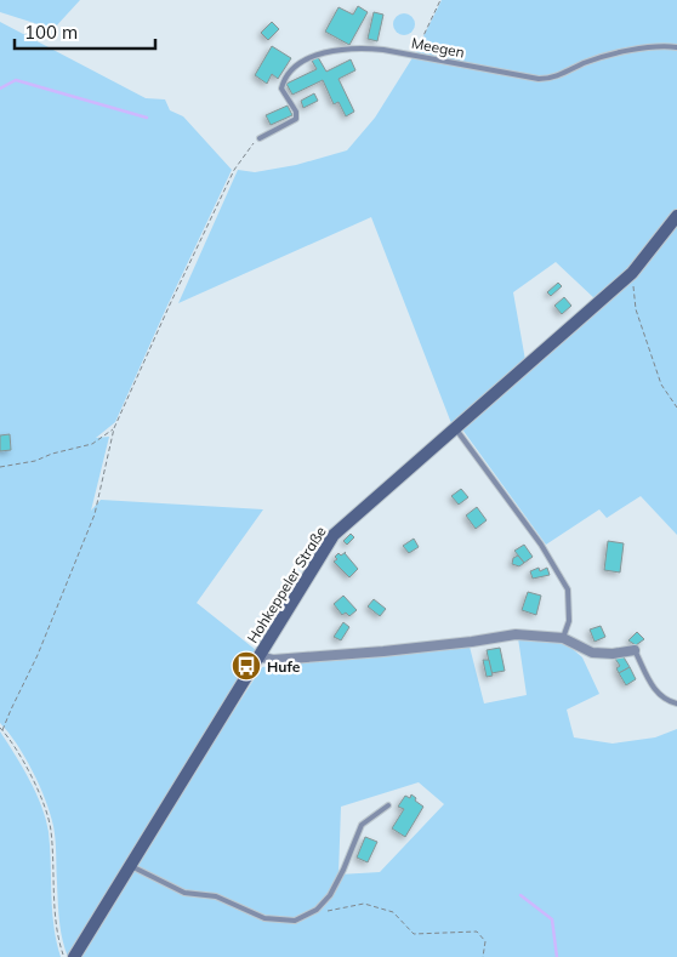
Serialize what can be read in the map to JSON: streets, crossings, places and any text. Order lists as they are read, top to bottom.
{
  "streets": {
    "street": ["Hohkeppeler Straße"],
    "lane": ["Meegen"]
  },
  "places": {
    "bus stop": ["Hufe"]
  },
  "scale_bar": "100 m"
}
